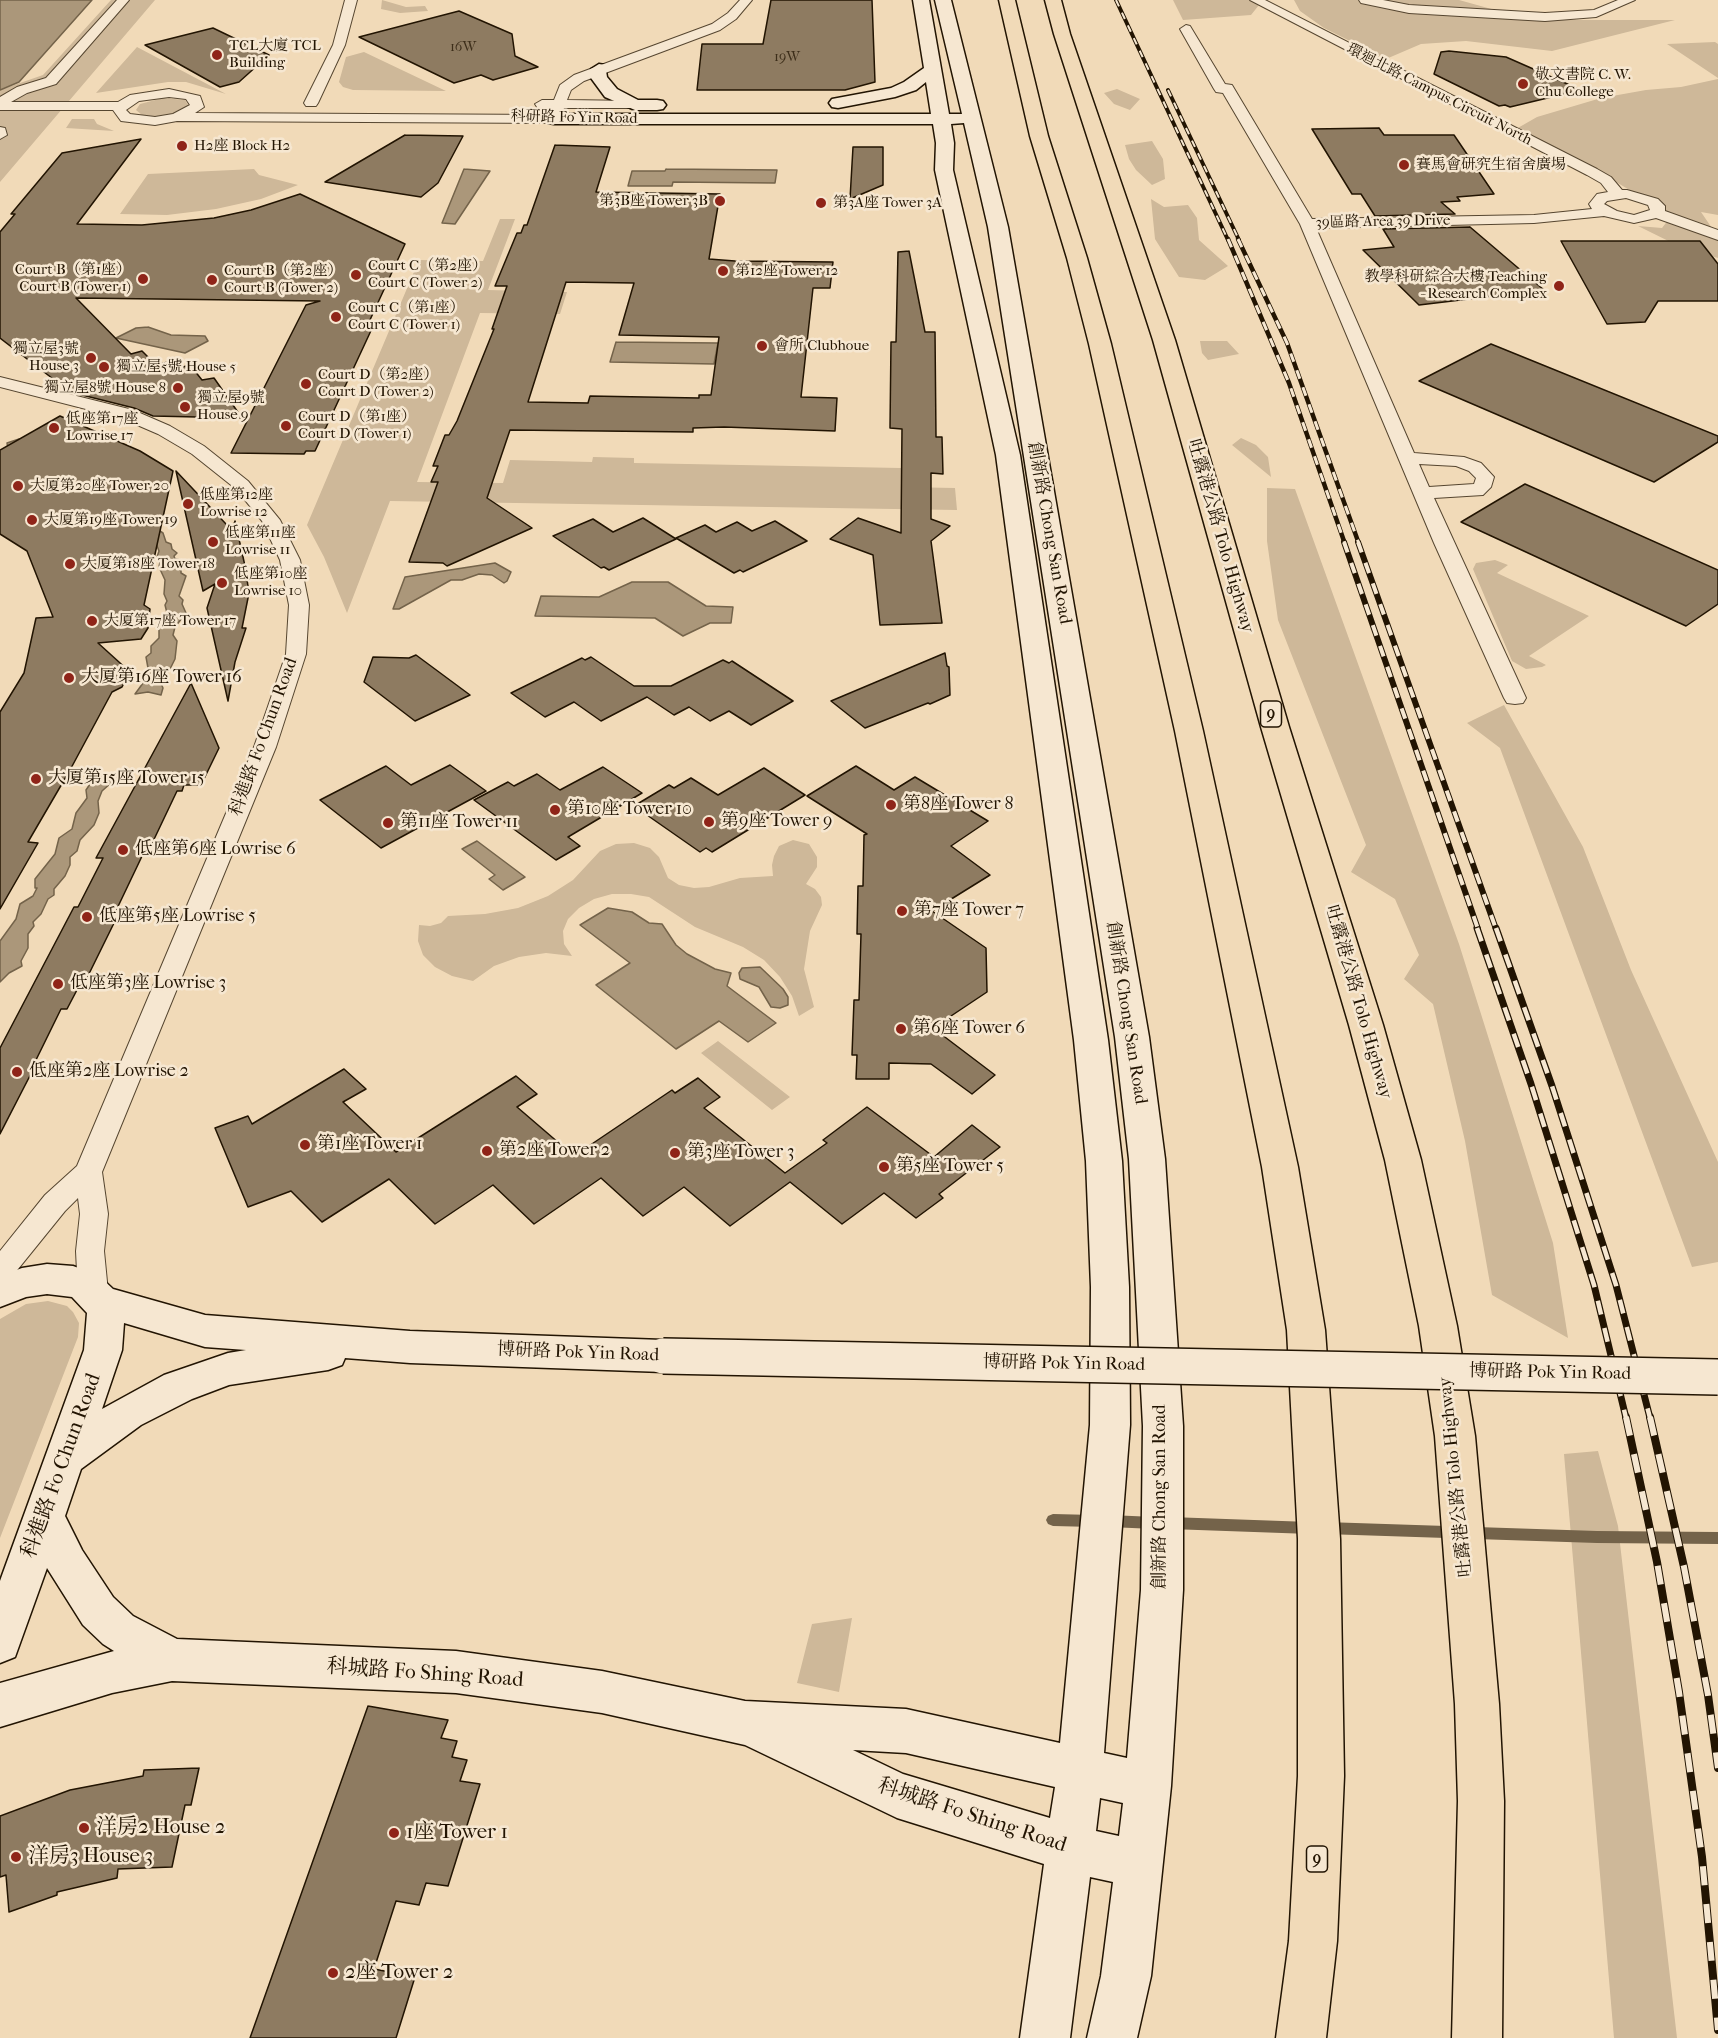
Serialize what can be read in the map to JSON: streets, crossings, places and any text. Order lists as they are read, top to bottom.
{
  "streets": {
    "highway": ["吐露港公路 Tolo Highway", "9"],
    "main road": [
      "科研路 Fo Yin Road",
      "創新路 Chong San Road",
      "科進路 Fo Chun Road",
      "博研路 Pok Yin Road",
      "科城路 Fo Shing Road"
    ],
    "street": ["環迴北路 Campus Circuit North", "39區路 Area 39 Drive"]
  },
  "crossings": [
    ["科研路 Fo Yin Road", "創新路 Chong San Road"],
    ["創新路 Chong San Road", "科城路 Fo Shing Road"],
    ["科進路 Fo Chun Road", "博研路 Pok Yin Road"],
    ["科進路 Fo Chun Road", "科城路 Fo Shing Road"]
  ],
  "places": [
    "TCL大廈 TCL Building",
    "敬文書院 C. W. Chu College",
    "H2座 Block H2",
    "賽馬會研究生宿舍廣埸",
    "第3B座 Tower 3B",
    "第3A座 Tower 3A",
    "第12座 Tower 12",
    "Court C（第2座） Court C (Tower 2)",
    "Court B（第1座） Court B (Tower 1)",
    "Court B（第2座） Court B (Tower 2)",
    "教學科研綜合大樓 Teaching - Research Complex",
    "Court C（第1座） Court C (Tower 1)",
    "會所 Clubhoue",
    "獨立屋3號 House 3",
    "獨立屋5號 House 5",
    "Court D（第2座） Court D (Tower 2)",
    "獨立屋8號 House 8",
    "獨立屋9號 House 9",
    "Court D（第1座） Court D (Tower 1)",
    "低座第17座 Lowrise 17",
    "大厦第20座 Tower 20",
    "低座第12座 Lowrise 12",
    "大厦第19座 Tower 19",
    "低座第11座 Lowrise 11",
    "大厦第18座 Tower 18",
    "低座第10座 Lowrise 10",
    "大厦第17座 Tower 17",
    "大厦第16座 Tower 16",
    "大厦第15座 Tower 15",
    "第8座 Tower 8",
    "第10座 Tower 10",
    "第9座 Tower 9",
    "第11座 Tower 11",
    "低座第6座 Lowrise 6",
    "第7座 Tower 7",
    "低座第5座 Lowrise 5",
    "低座第3座 Lowrise 3",
    "第6座 Tower 6",
    "低座第2座 Lowrise 2",
    "第1座 Tower 1",
    "第2座 Tower 2",
    "第3座 Tower 3",
    "第5座 Tower 5",
    "洋房2 House 2",
    "1座 Tower 1",
    "洋房3 House 3",
    "2座 Tower 2"
  ],
  "house_numbers": ["16W", "19W"]
}
